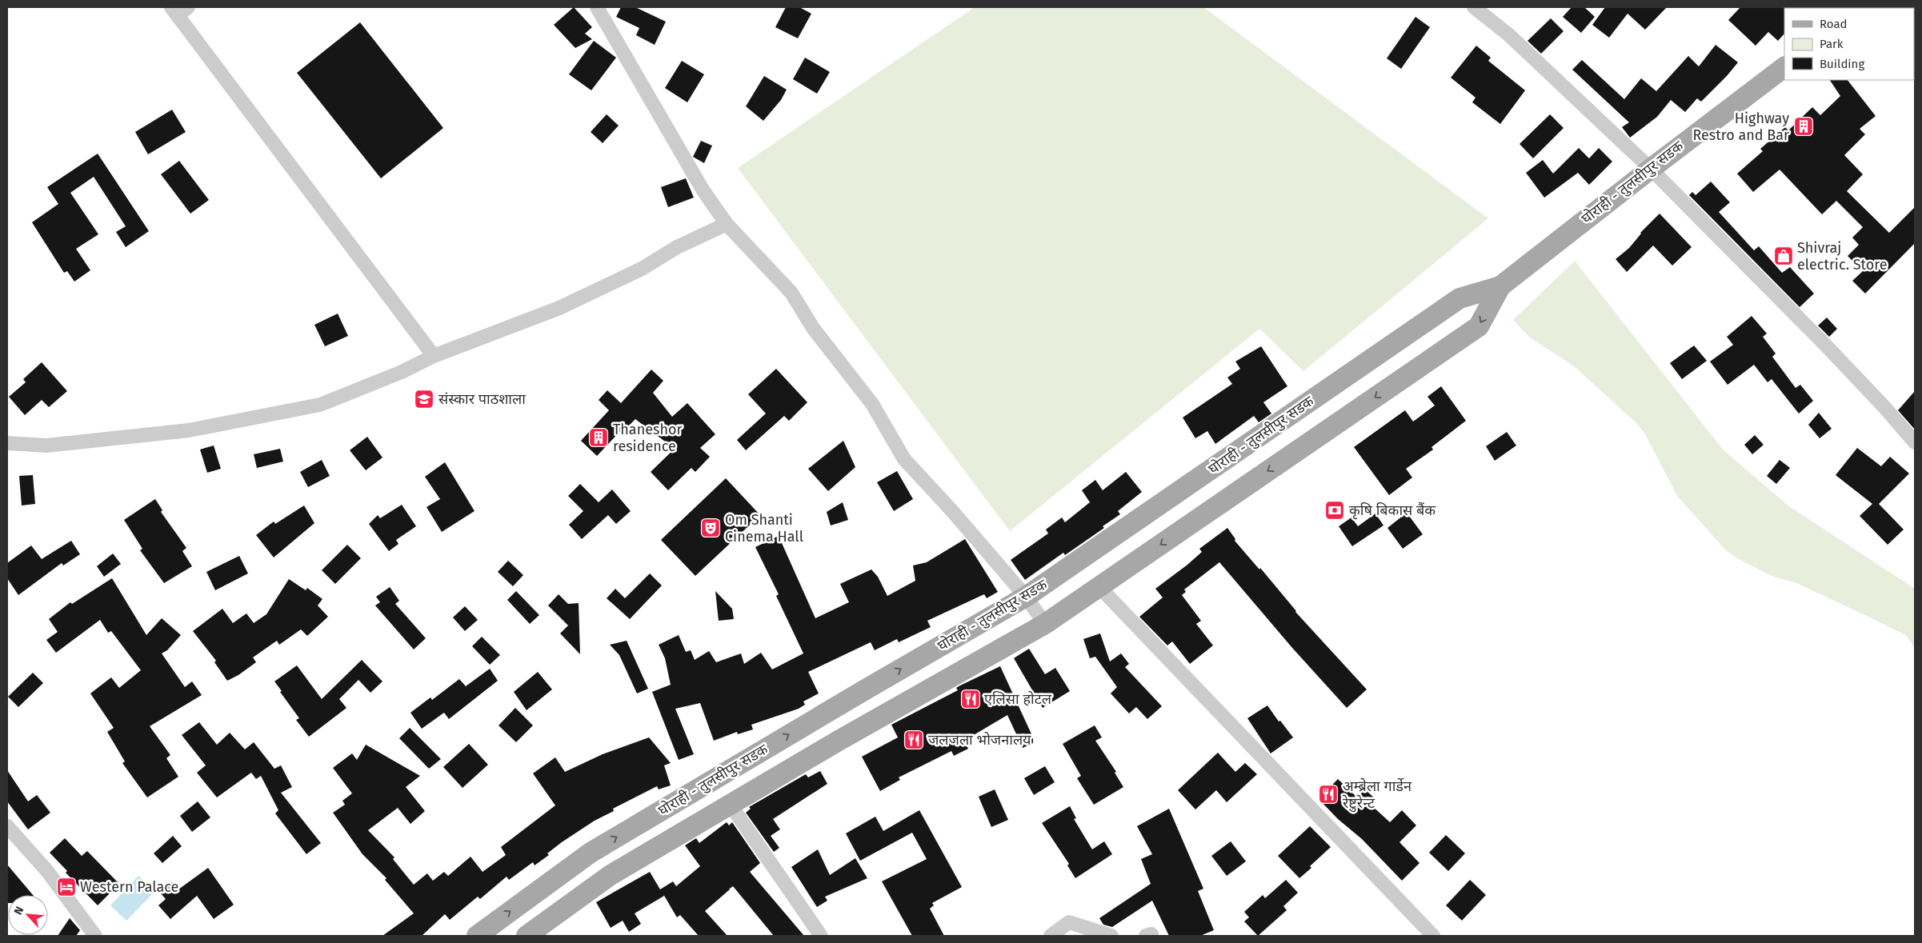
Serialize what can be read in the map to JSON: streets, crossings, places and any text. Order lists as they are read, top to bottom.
{
  "streets": {
    "main road": ["घोराही - तुलसीपुर सडक"]
  },
  "places": {
    "building": ["Highway Restro and Bar", "Thaneshor residence"],
    "shop": ["Shivraj electric. Store"],
    "school or university": ["संस्कार पाठशाला"],
    "bank": ["कृषि बिकास बैंक"],
    "theatre": ["Om Shanti Cinema Hall"],
    "restaurant": ["एलिसा होटल", "जलजला भोजनालय", "अम्ब्रेला गार्डेन रेष्टुरेन्ट"],
    "hotel": ["Western Palace"]
  },
  "legend": ["Road", "Park", "Building"],
  "north": "top left"
}
